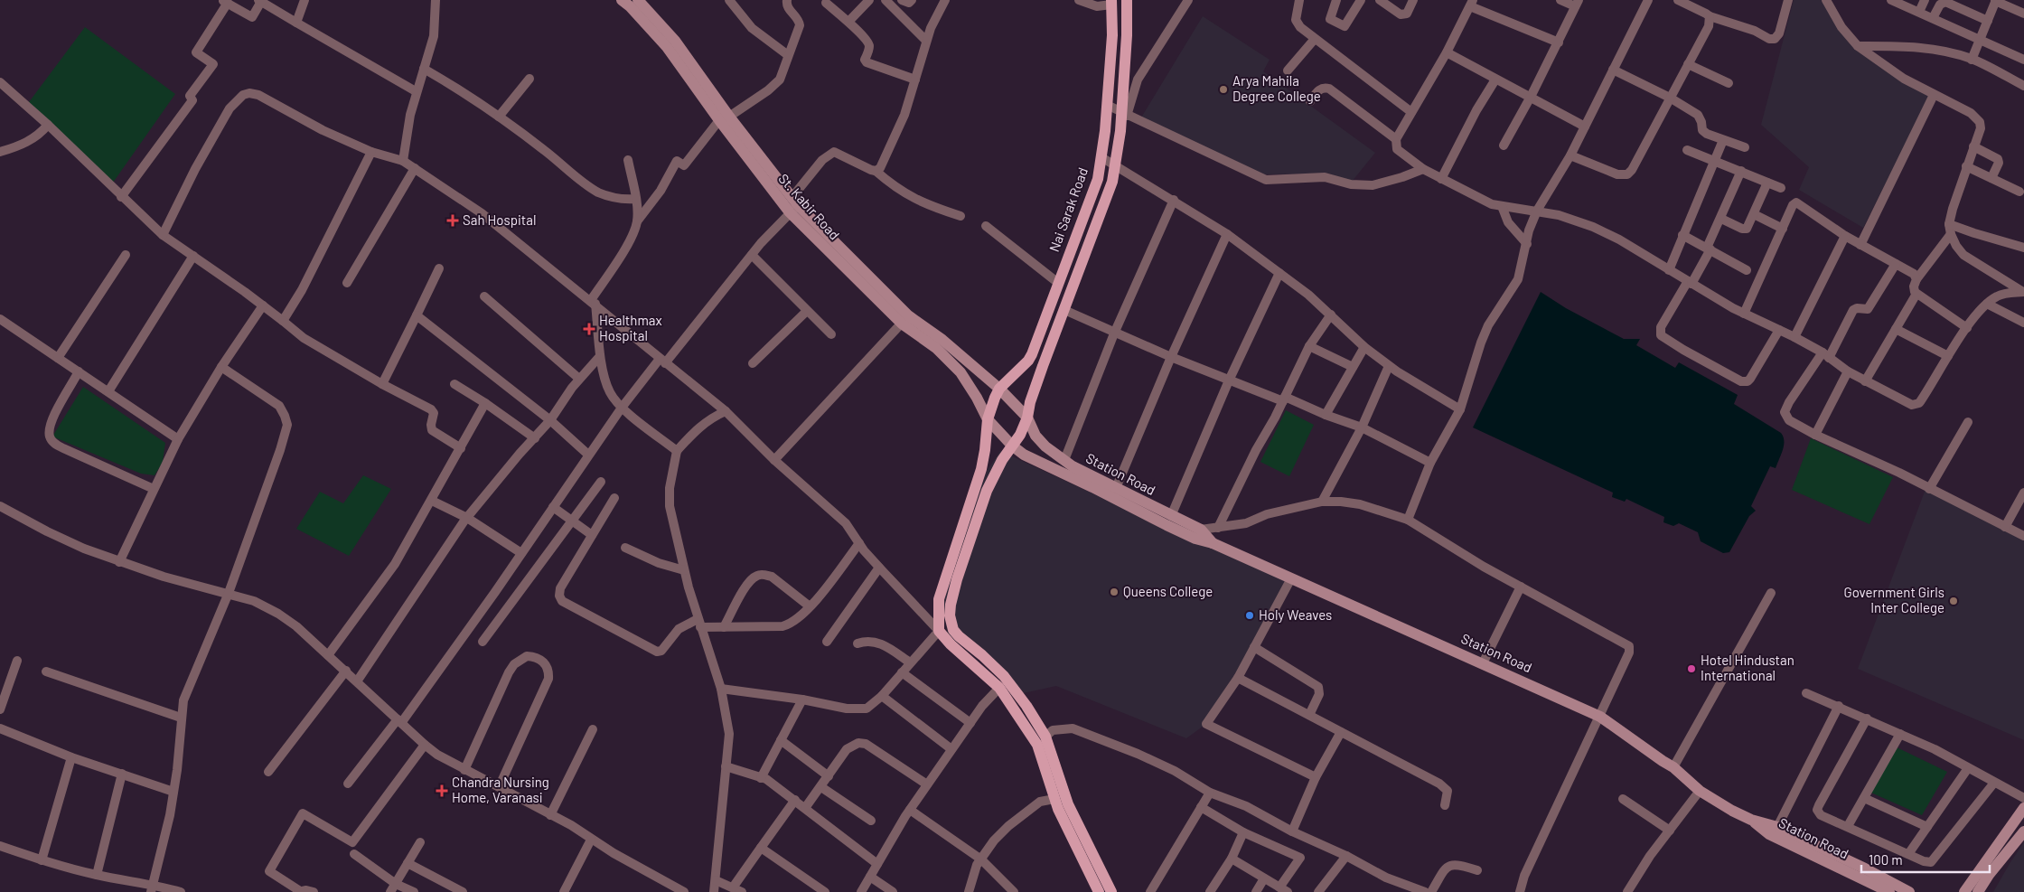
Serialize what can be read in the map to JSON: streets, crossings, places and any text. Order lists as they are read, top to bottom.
{
  "streets": {
    "main road": ["Nai Sarak Road"],
    "street": ["St. Kabir Road", "Station Road"]
  },
  "crossings": [
    ["St. Kabir Road", "Nai Sarak Road"],
    ["St. Kabir Road", "Station Road"],
    ["Nai Sarak Road", "Station Road"]
  ],
  "places": {
    "other": [
      "Arya Mahila Degree College",
      "Queens College",
      "Government Girls Inter College",
      "Holy Weaves",
      "Hotel Hindustan International"
    ],
    "health": ["Sah Hospital", "Healthmax Hospital", "Chandra Nursing Home, Varanasi"]
  },
  "scale_bar": "100 m"
}
